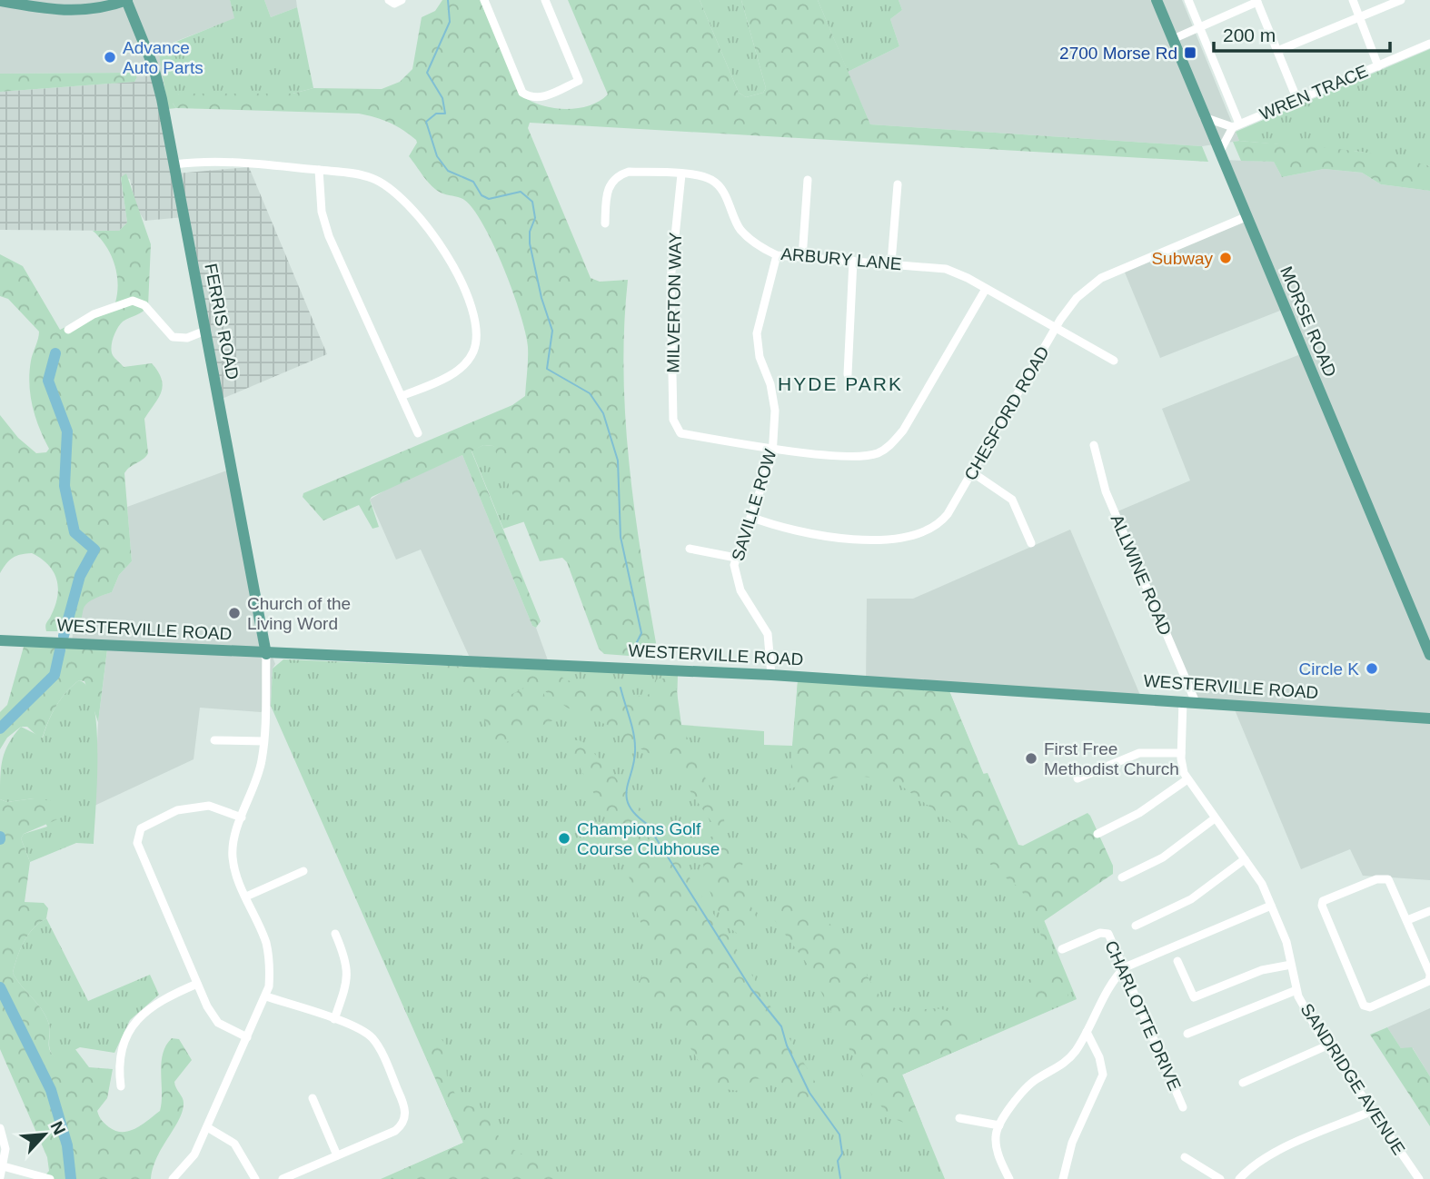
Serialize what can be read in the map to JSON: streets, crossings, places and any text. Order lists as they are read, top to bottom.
{
  "streets": {
    "main road": ["FERRIS ROAD", "MORSE ROAD", "WESTERVILLE ROAD"],
    "street": [
      "WREN TRACE",
      "ARBURY LANE",
      "MILVERTON WAY",
      "CHESFORD ROAD",
      "SAVILLE ROW",
      "ALLWINE ROAD",
      "CHARLOTTE DRIVE",
      "SANDRIDGE AVENUE"
    ]
  },
  "crossings": [
    ["ARBURY LANE", "MILVERTON WAY"],
    ["ARBURY LANE", "CHESFORD ROAD"],
    ["ARBURY LANE", "SAVILLE ROW"],
    ["MILVERTON WAY", "SAVILLE ROW"],
    ["FERRIS ROAD", "WESTERVILLE ROAD"],
    ["MORSE ROAD", "CHESFORD ROAD"],
    ["CHESFORD ROAD", "SAVILLE ROW"],
    ["SAVILLE ROW", "WESTERVILLE ROAD"],
    ["ALLWINE ROAD", "WESTERVILLE ROAD"],
    ["WESTERVILLE ROAD", "SANDRIDGE AVENUE"]
  ],
  "districts": ["HYDE PARK"],
  "places": {
    "transit": ["2700 Morse Rd"],
    "other": [
      "Advance Auto Parts",
      "Subway",
      "Church of the Living Word",
      "Circle K",
      "First Free Methodist Church",
      "Champions Golf Course Clubhouse"
    ]
  },
  "scale_bar": "200 m",
  "north": "top right"
}
